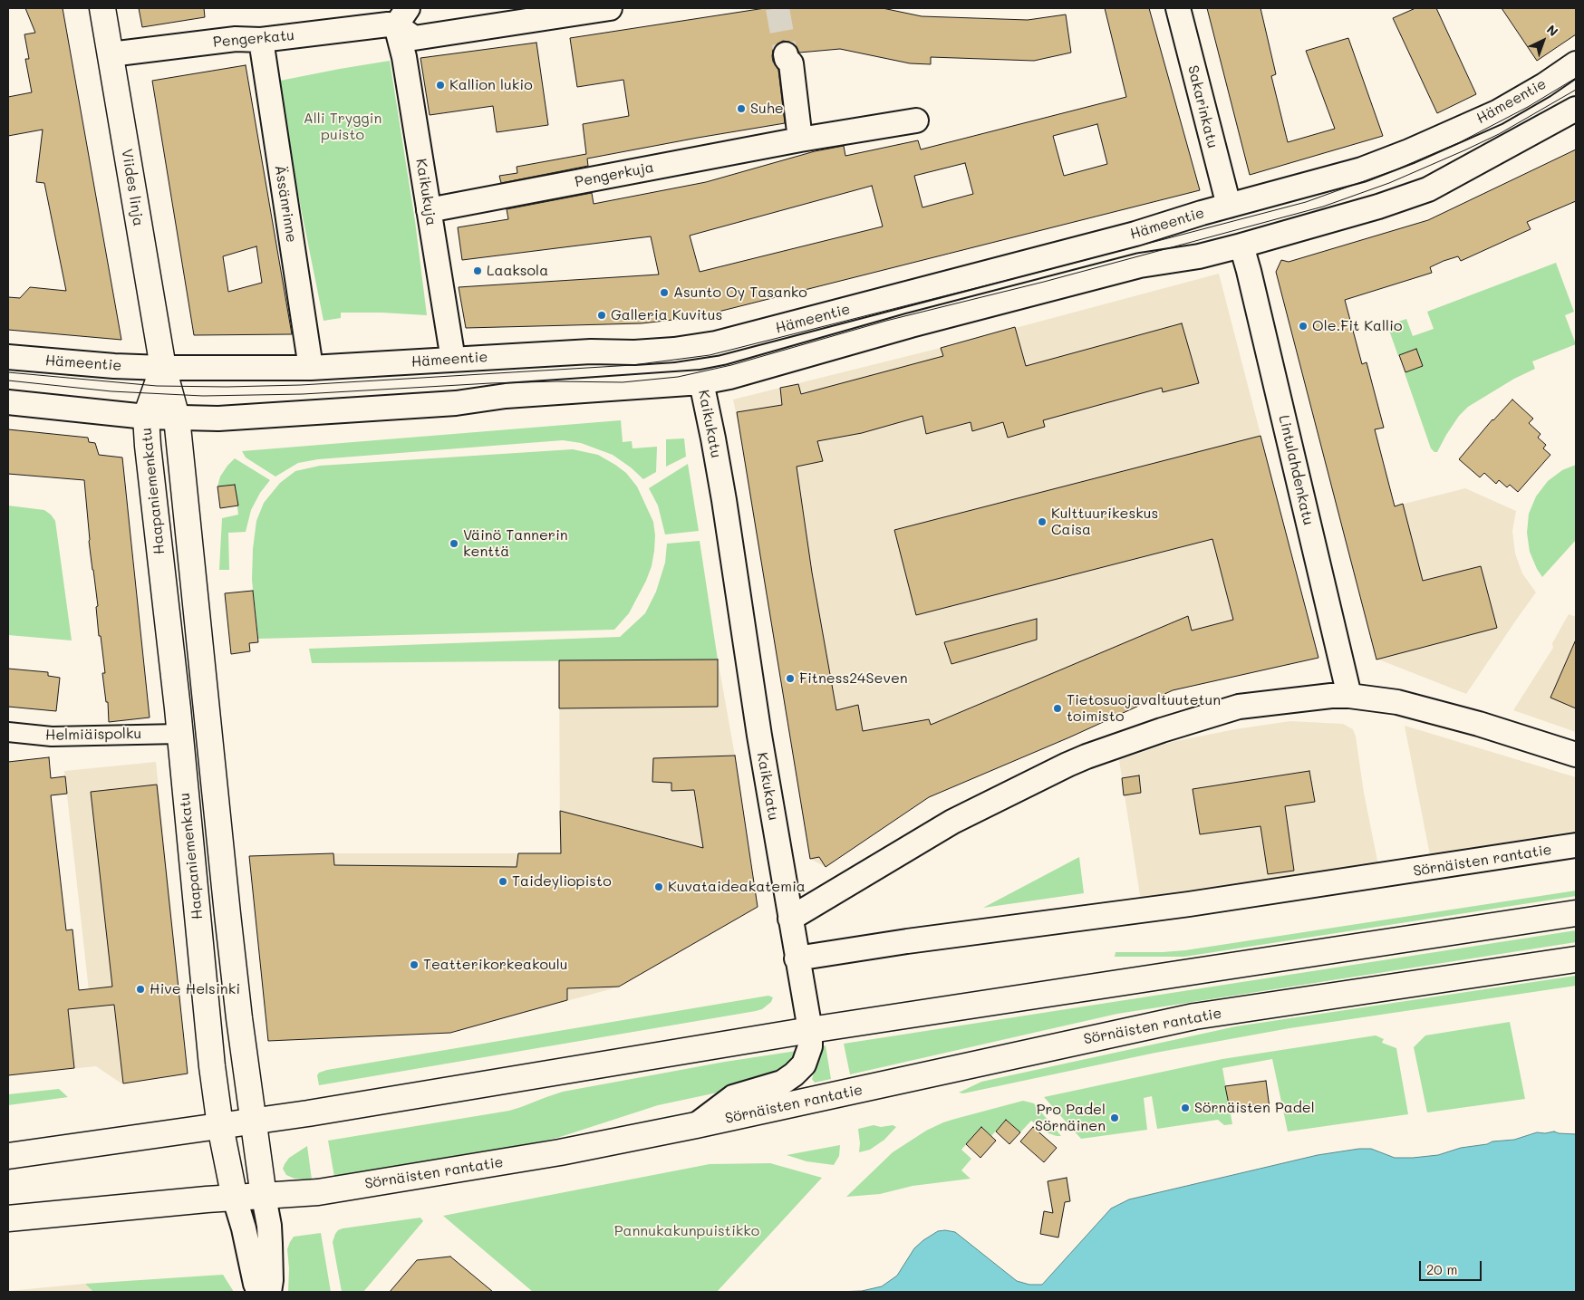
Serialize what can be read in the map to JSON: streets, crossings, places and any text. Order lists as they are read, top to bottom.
{
  "streets": {
    "main road": ["Viides linja", "Haapaniemenkatu", "Sörnäisten rantatie"],
    "street": [
      "Pengerkatu",
      "Hämeentie",
      "Sakarinkatu",
      "Pengerkuja",
      "Kaikukuja",
      "Ässänrinne",
      "Kaikukatu",
      "Lintulahdenkatu",
      "Helmiäispolku"
    ]
  },
  "crossings": [
    ["Pengerkatu", "Viides linja"],
    ["Pengerkatu", "Kaikukuja"],
    ["Pengerkatu", "Ässänrinne"],
    ["Hämeentie", "Sakarinkatu"],
    ["Hämeentie", "Viides linja"],
    ["Hämeentie", "Kaikukuja"],
    ["Hämeentie", "Ässänrinne"],
    ["Pengerkuja", "Kaikukuja"],
    ["Viides linja", "Haapaniemenkatu"],
    ["Kaikukatu", "Sörnäisten rantatie"],
    ["Haapaniemenkatu", "Helmiäispolku"],
    ["Haapaniemenkatu", "Sörnäisten rantatie"]
  ],
  "parks": ["Alli Tryggin puisto", "Pannukakunpuistikko"],
  "places": [
    "Kallion lukio",
    "Suhe",
    "Laaksola",
    "Asunto Oy Tasanko",
    "Galleria Kuvitus",
    "Ole.Fit Kallio",
    "Kulttuurikeskus Caisa",
    "Väinö Tannerin kenttä",
    "Fitness24Seven",
    "Tietosuojavaltuutetun toimisto",
    "Taideyliopisto",
    "Kuvataideakatemia",
    "Teatterikorkeakoulu",
    "Hive Helsinki",
    "Sörnäisten Padel",
    "Pro Padel Sörnäinen"
  ],
  "scale_bar": "20 m",
  "north": "top right"
}
